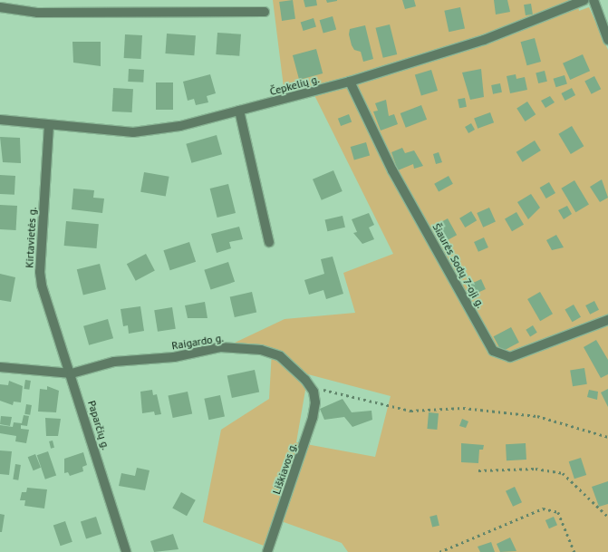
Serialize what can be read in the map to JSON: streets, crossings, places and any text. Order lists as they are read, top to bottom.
{
  "streets": {
    "street": [
      "Čepkelių g.",
      "Kirtavietės g.",
      "Šiaurės Sodų 7-oji g.",
      "Raigardo g.",
      "Paparčių g.",
      "Liškiavos g."
    ]
  },
  "crossings": [
    ["Čepkelių g.", "Kirtavietės g."],
    ["Čepkelių g.", "Šiaurės Sodų 7-oji g."],
    ["Kirtavietės g.", "Raigardo g."],
    ["Kirtavietės g.", "Paparčių g."],
    ["Raigardo g.", "Paparčių g."],
    ["Raigardo g.", "Liškiavos g."]
  ]
}
